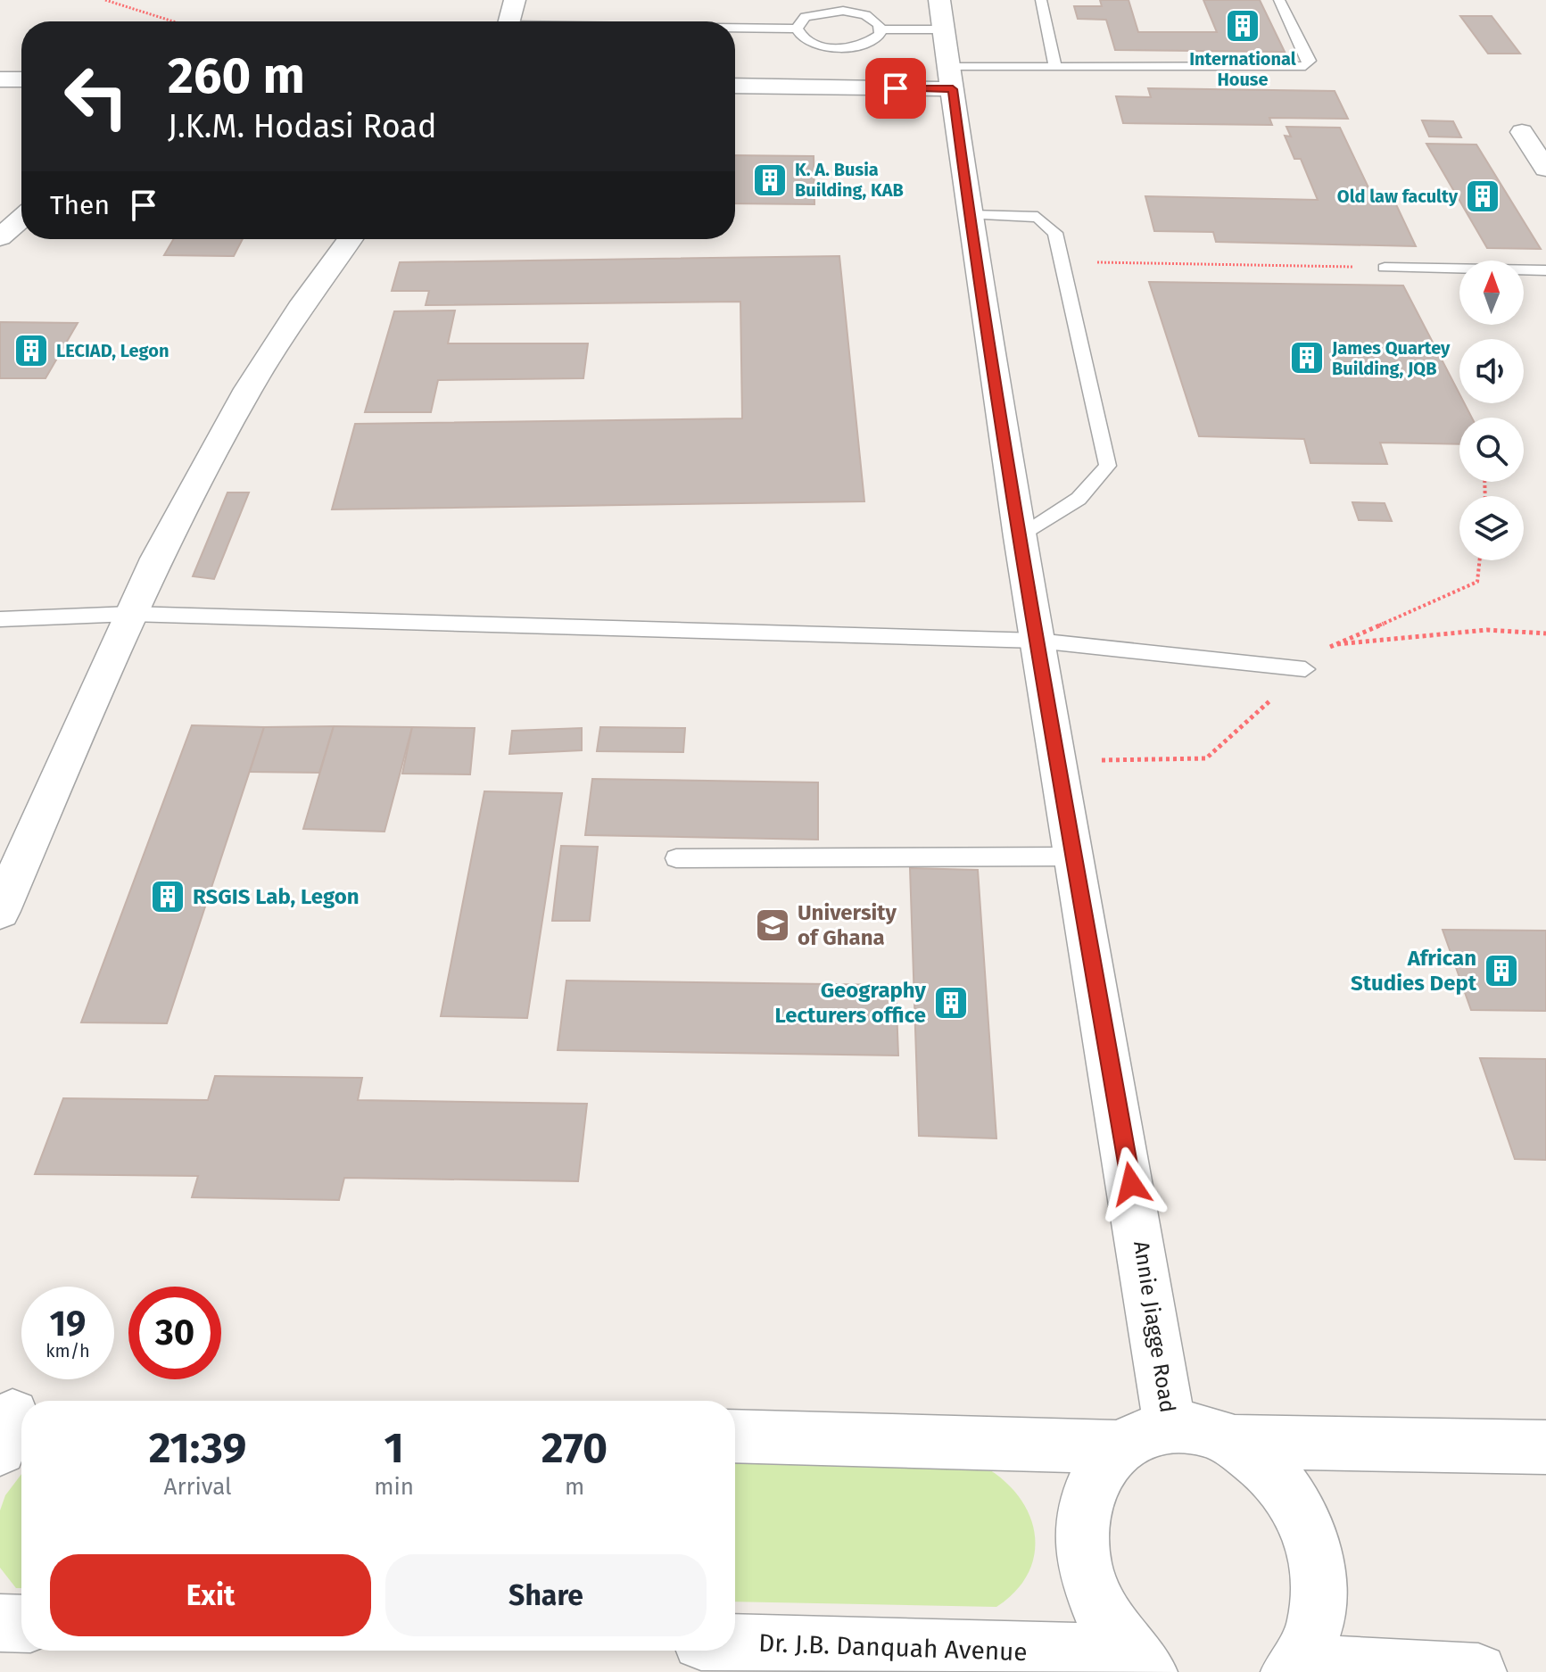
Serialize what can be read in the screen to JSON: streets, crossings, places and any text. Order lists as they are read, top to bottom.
{
  "streets": {
    "street": ["Annie Jiagge Road", "Dr. J.B. Danquah Avenue"]
  },
  "places": {
    "building": [
      "International House",
      "K. A. Busia Building, KAB",
      "Old law faculty",
      "LECIAD, Legon",
      "James Quartey Building, JQB",
      "RSGIS Lab, Legon",
      "African Studies Dept",
      "Geography Lecturers office"
    ],
    "school or university": ["University of Ghana"]
  },
  "north": "top",
  "page": {
    "turn": ["260 m", "J.K.M. Hodasi Road"],
    "then": "Then",
    "speed": "19 km/h",
    "limit": "30",
    "eta": [
      "21:39",
      "Arrival",
      "1",
      "min",
      "270",
      "m"
    ],
    "buttons": ["Exit", "Share"]
  }
}
